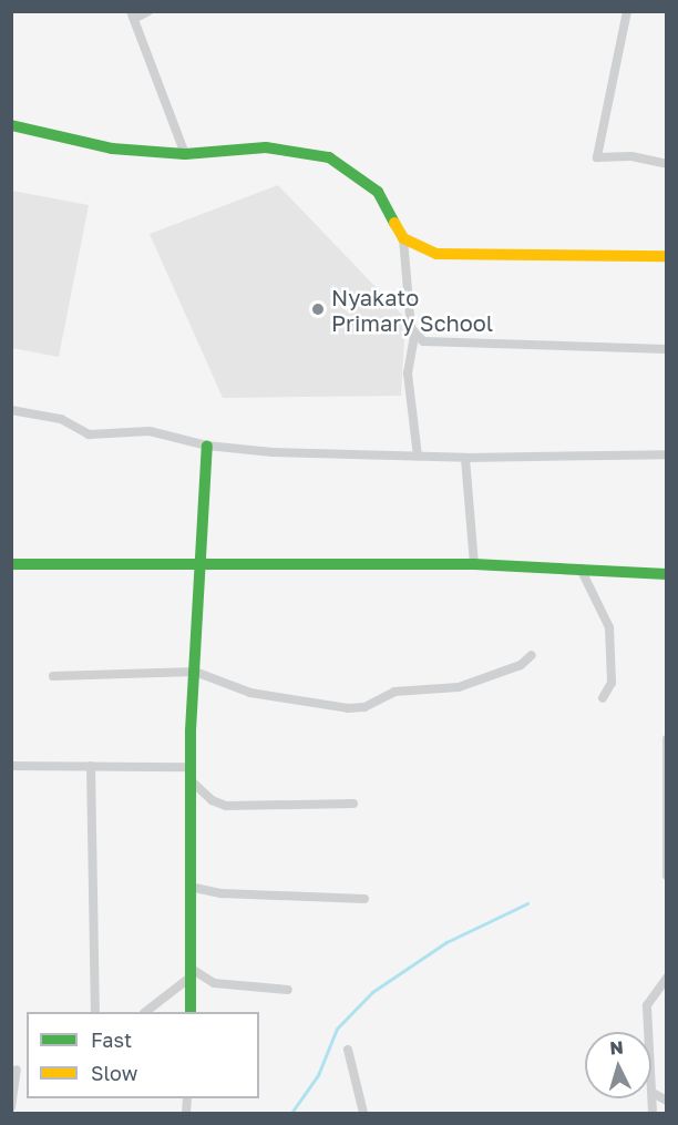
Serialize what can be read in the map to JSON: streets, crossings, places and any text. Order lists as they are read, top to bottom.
{
  "places": ["Nyakato Primary School"],
  "legend": ["Fast", "Slow"],
  "north": "top"
}
